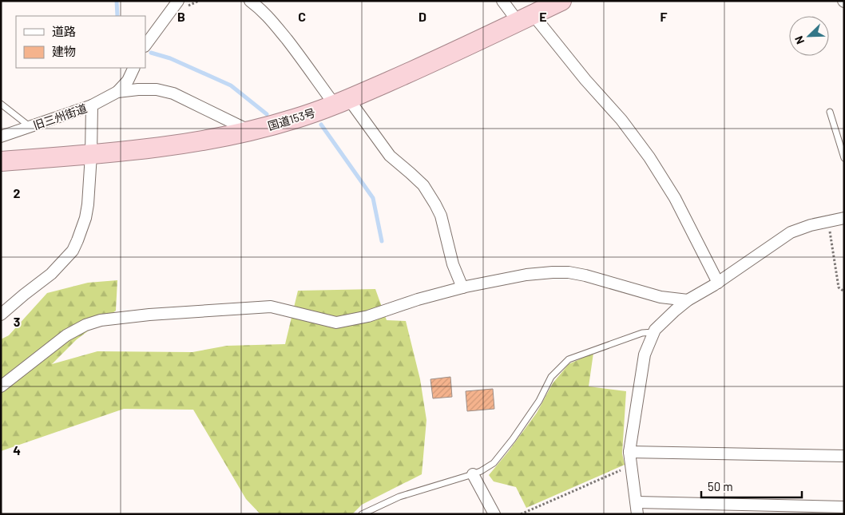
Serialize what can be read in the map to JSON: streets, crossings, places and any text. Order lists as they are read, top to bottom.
{
  "streets": {
    "highway": ["国道153号"],
    "street": ["旧三州街道"]
  },
  "legend": ["道路", "建物"],
  "scale_bar": "50 m",
  "north": "bottom left",
  "grid": {
    "columns": [
      "B",
      "C",
      "D",
      "E",
      "F"
    ],
    "rows": ["2", "3", "4"]
  }
}
